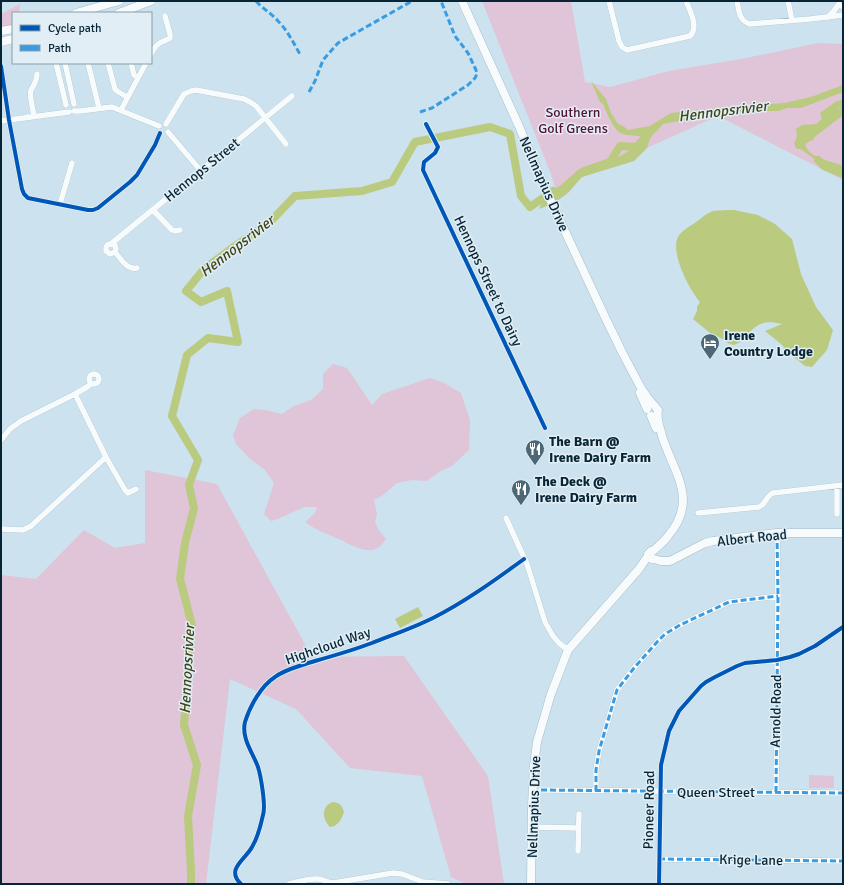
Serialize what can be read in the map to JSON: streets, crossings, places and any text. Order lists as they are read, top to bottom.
{
  "streets": {
    "main road": ["Nellmapius Drive", "Albert Road"],
    "street": [
      "Hennops Street",
      "Highcloud Way",
      "Arnold Road",
      "Queen Street",
      "Pioneer Road",
      "Krige Lane"
    ],
    "cycle path": ["Hennops Street to Dairy"]
  },
  "crossings": [
    ["Nellmapius Drive", "Albert Road"],
    ["Albert Road", "Arnold Road"],
    ["Arnold Road", "Queen Street"],
    ["Arnold Road", "Pioneer Road"],
    ["Queen Street", "Pioneer Road"],
    ["Pioneer Road", "Krige Lane"]
  ],
  "water": ["Hennopsrivier"],
  "parks": ["Southern Golf Greens"],
  "places": {
    "hotel": ["Irene Country Lodge"],
    "restaurant": ["The Barn @ Irene Dairy Farm", "The Deck @ Irene Dairy Farm"]
  },
  "legend": ["Cycle path", "Path"]
}
